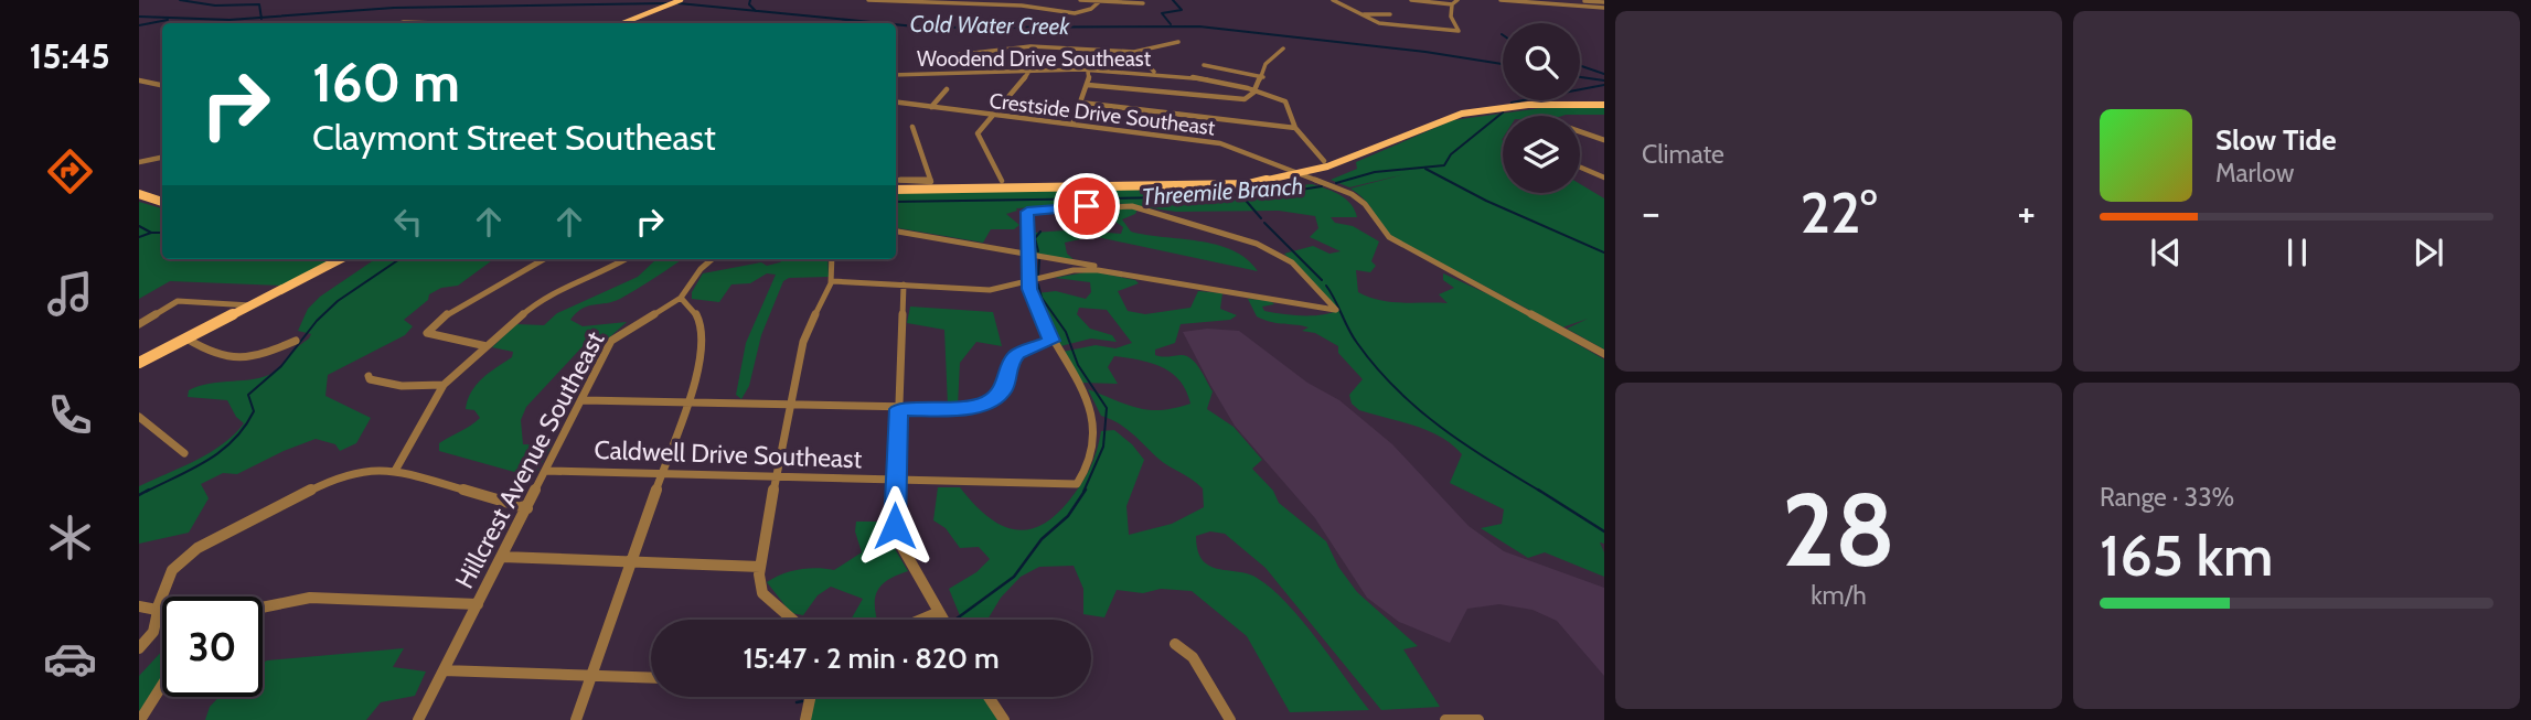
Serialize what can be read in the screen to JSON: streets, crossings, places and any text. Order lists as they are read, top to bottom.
{
  "streets": {
    "street": [
      "Woodend Drive Southeast",
      "Crestside Drive Southeast",
      "Caldwell Drive Southeast",
      "Hillcrest Avenue Southeast"
    ]
  },
  "crossings": [
    ["Caldwell Drive Southeast", "Hillcrest Avenue Southeast"]
  ],
  "water": ["Cold Water Creek", "Threemile Branch"],
  "page": {
    "tabs": "15:45",
    "tile": [
      "Climate",
      ["28", "km/h"],
      ["Range · 33%", "165 km"]
    ],
    "turn": ["160 m", "Claymont Street Southeast"],
    "song": ["Slow Tide", "Marlow"],
    "heat": ["−", "22°", "+"],
    "limit": "30",
    "trip": "15:47 · 2 min · 820 m"
  }
}
